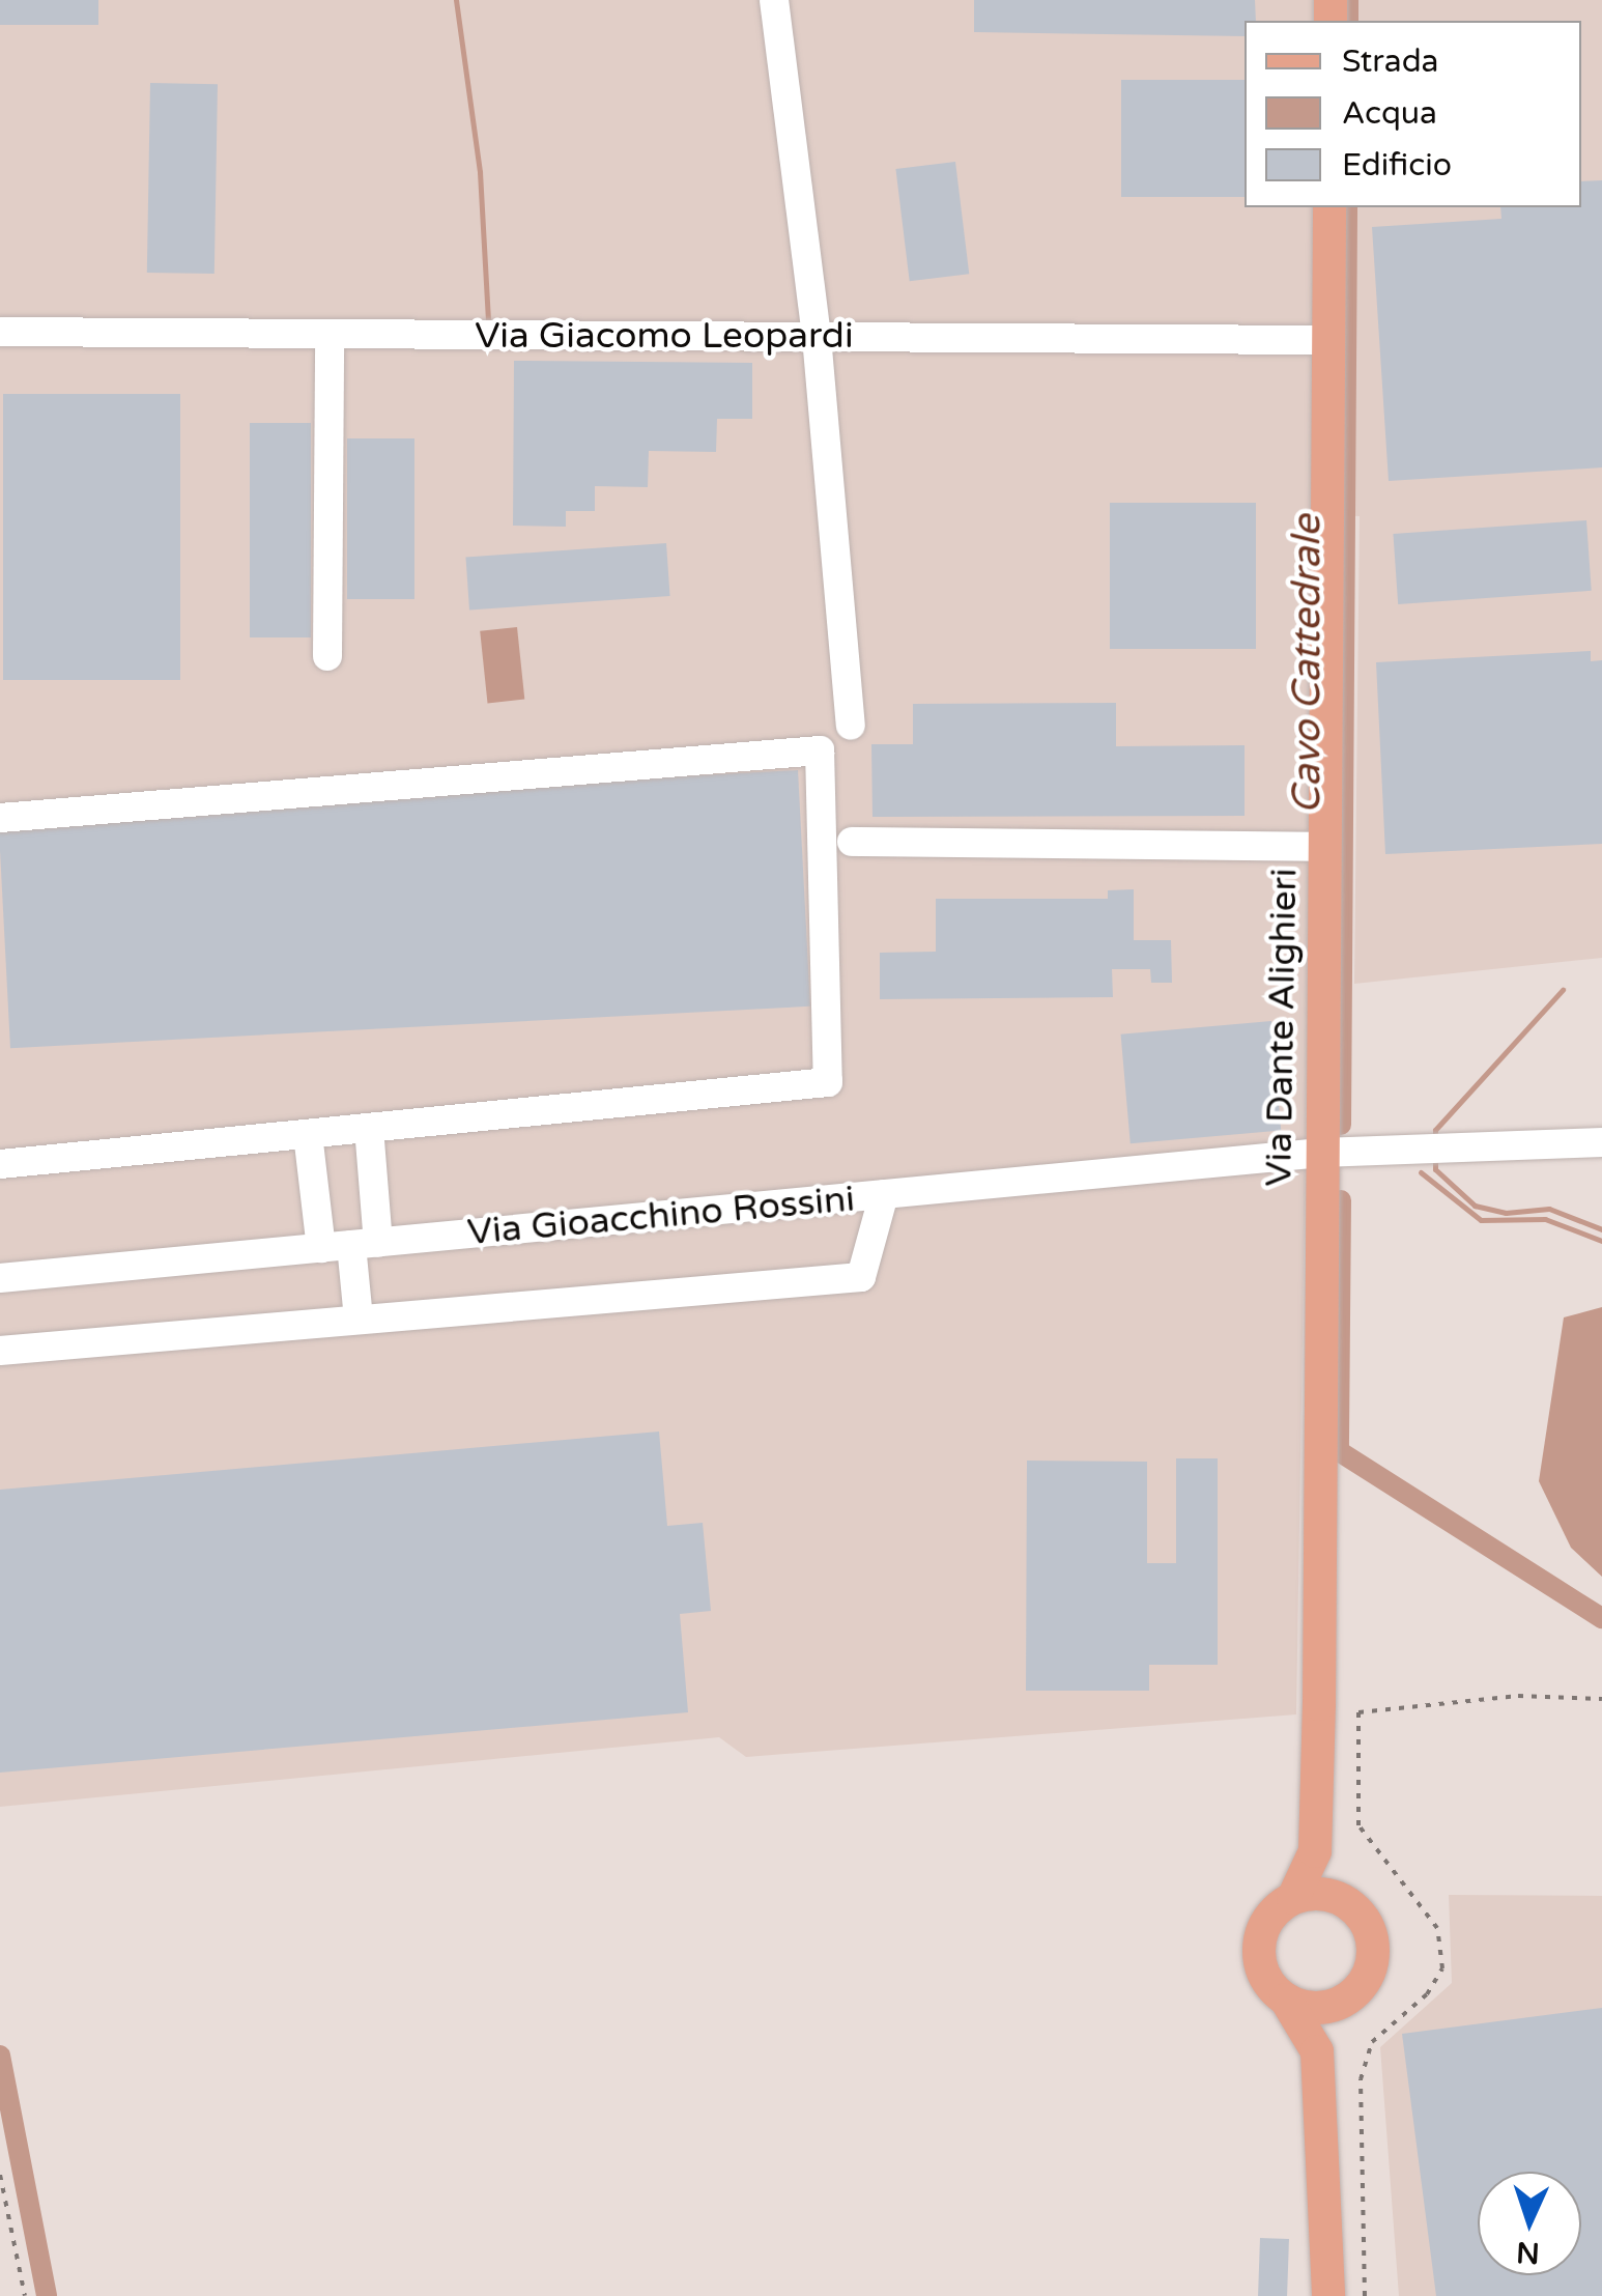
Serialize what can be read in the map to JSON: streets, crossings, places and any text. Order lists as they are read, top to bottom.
{
  "streets": {
    "main road": ["Via Dante Alighieri"],
    "street": ["Via Giacomo Leopardi", "Via Gioacchino Rossini"]
  },
  "crossings": [
    ["Via Giacomo Leopardi", "Via Dante Alighieri"],
    ["Via Dante Alighieri", "Via Gioacchino Rossini"]
  ],
  "water": ["Cavo Cattedrale"],
  "legend": ["Strada", "Acqua", "Edificio"],
  "north": "bottom"
}
